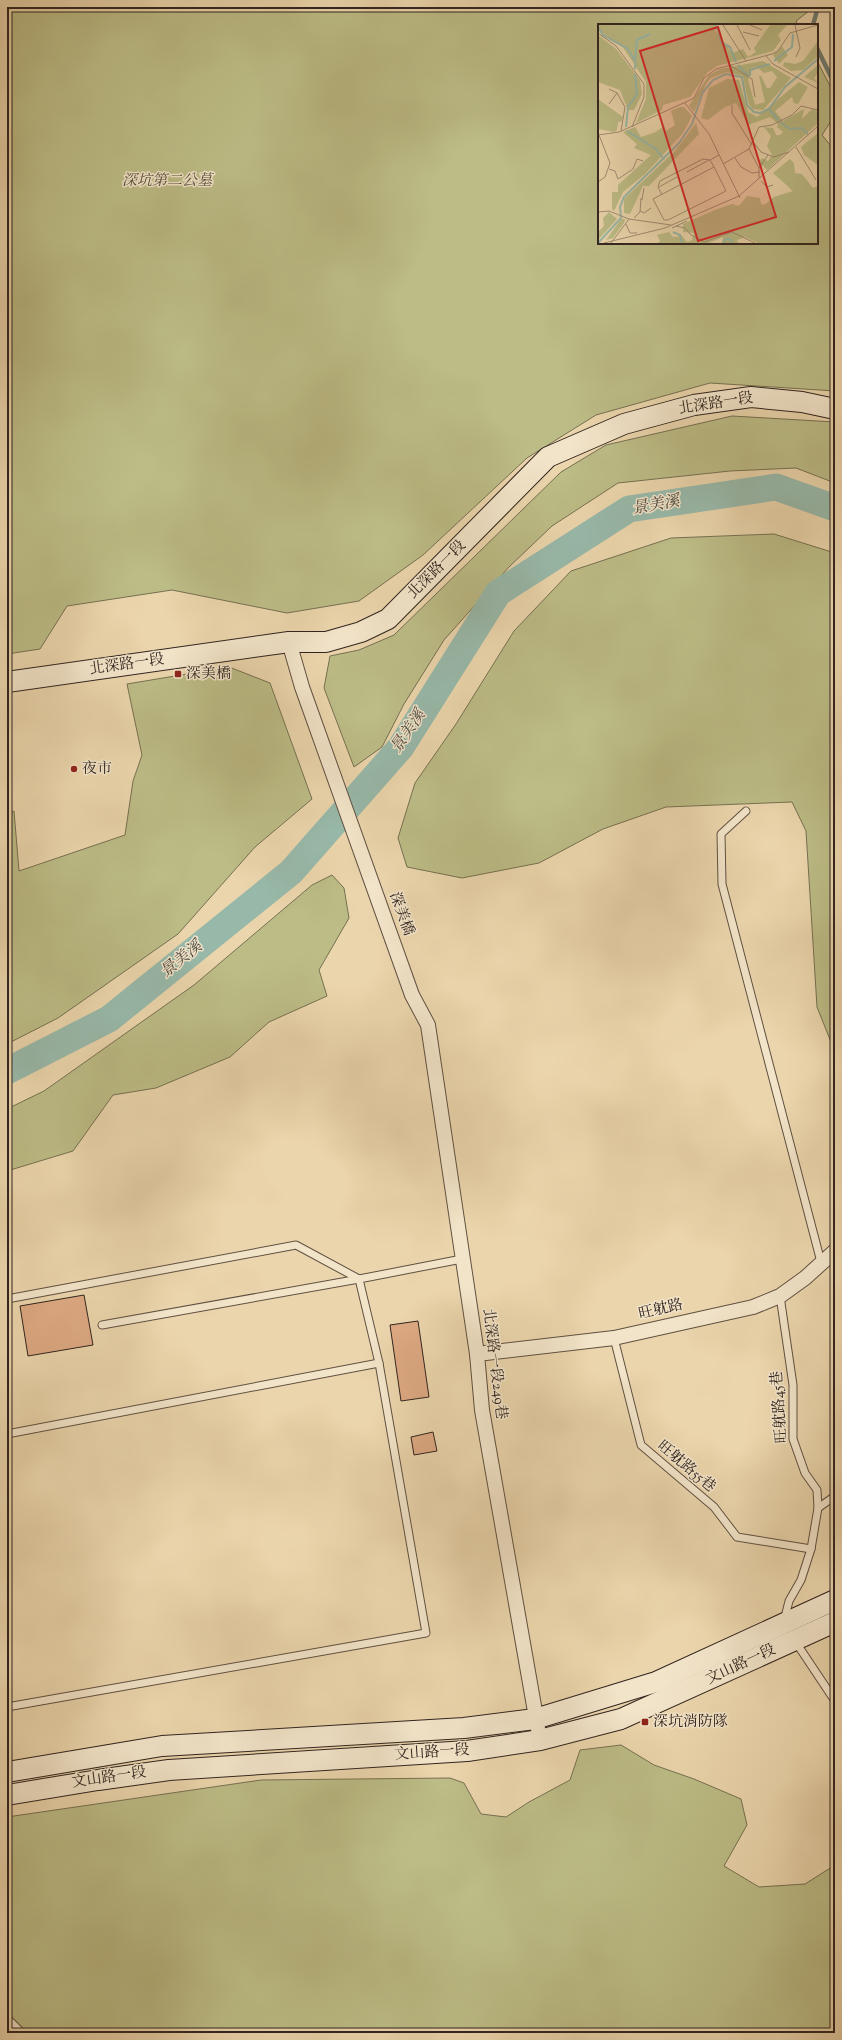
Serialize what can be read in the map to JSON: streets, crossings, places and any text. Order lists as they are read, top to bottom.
{
  "streets": {
    "main road": ["北深路一段", "文山路一段"],
    "street": ["深美橋", "旺躭路", "北深路一段249巷"],
    "lane": ["旺躭路45巷", "旺躭路55巷"]
  },
  "crossings": [
    ["北深路一段", "深美橋"],
    ["深美橋", "北深路一段249巷"],
    ["旺躭路", "北深路一段249巷"],
    ["旺躭路", "旺躭路45巷"],
    ["旺躭路", "旺躭路55巷"],
    ["北深路一段249巷", "文山路一段"],
    ["旺躭路45巷", "旺躭路55巷"],
    ["旺躭路45巷", "文山路一段"]
  ],
  "water": ["景美溪"],
  "parks": ["深坑第二公墓"],
  "places": {
    "transit": ["深美橋", "深坑消防隊"],
    "other": ["夜市"]
  }
}
